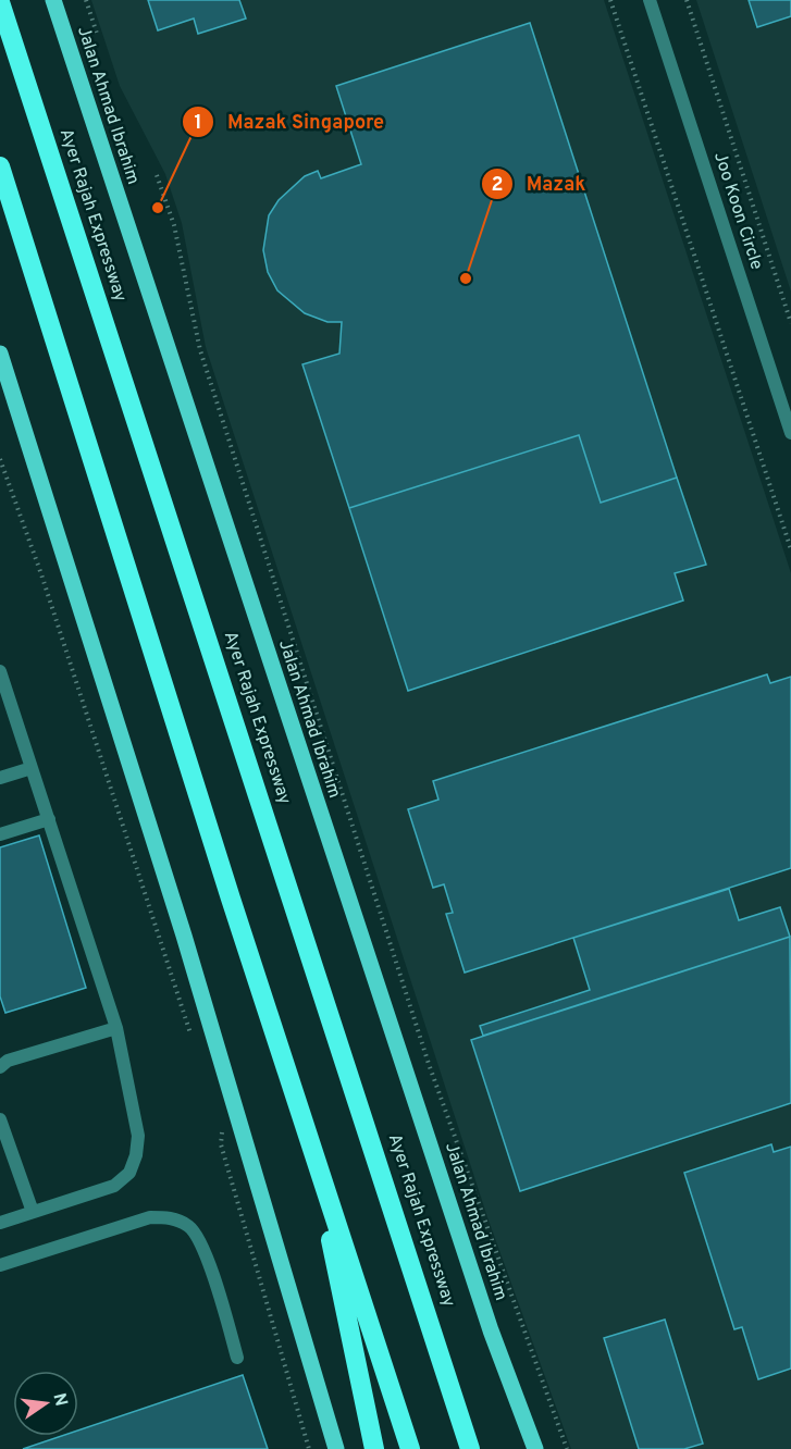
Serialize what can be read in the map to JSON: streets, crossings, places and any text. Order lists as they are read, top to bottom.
{
  "streets": {
    "highway": ["Ayer Rajah Expressway"],
    "main road": ["Jalan Ahmad Ibrahim"],
    "street": ["Joo Koon Circle"]
  },
  "places": ["Mazak Singapore", "Mazak"],
  "north": "right"
}
